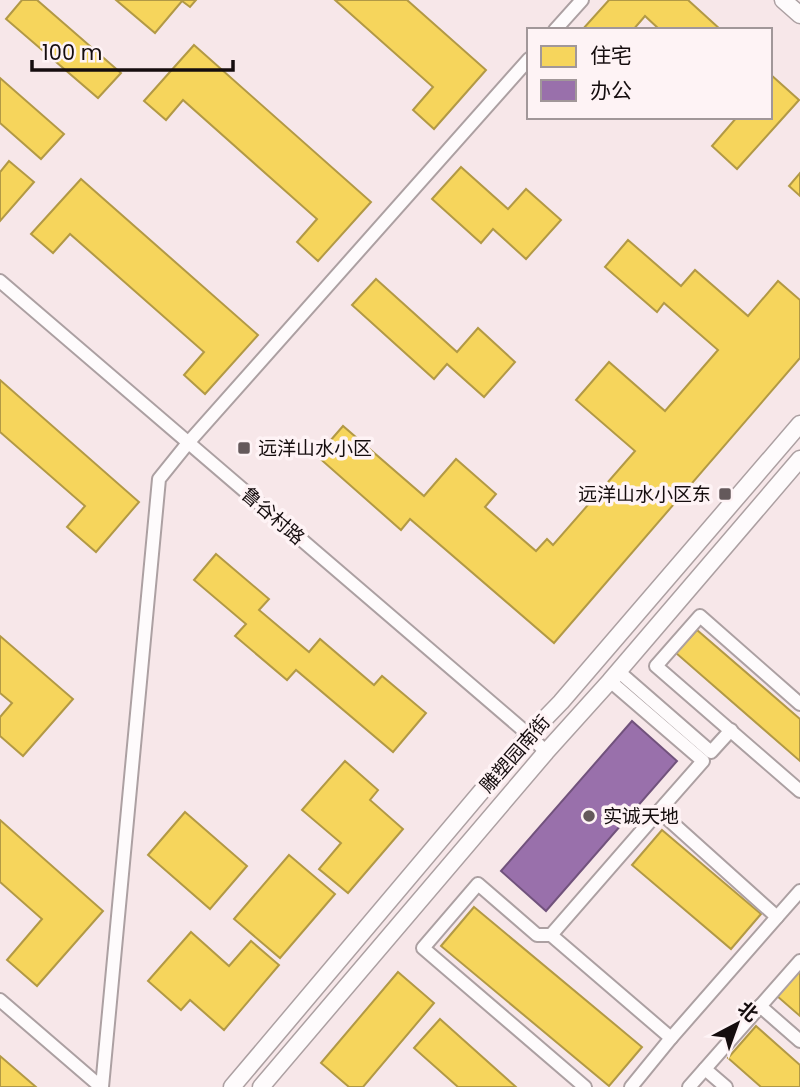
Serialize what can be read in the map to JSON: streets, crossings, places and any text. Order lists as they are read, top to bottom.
{
  "streets": {
    "main road": ["雕塑园南街"],
    "street": ["鲁谷村路"]
  },
  "crossings": [
    ["鲁谷村路", "雕塑园南街"]
  ],
  "places": {
    "transit": ["远洋山水小区", "远洋山水小区东"],
    "other": ["实诚天地"]
  },
  "legend": ["住宅", "办公"],
  "scale_bar": "100 m",
  "north": "top right"
}
